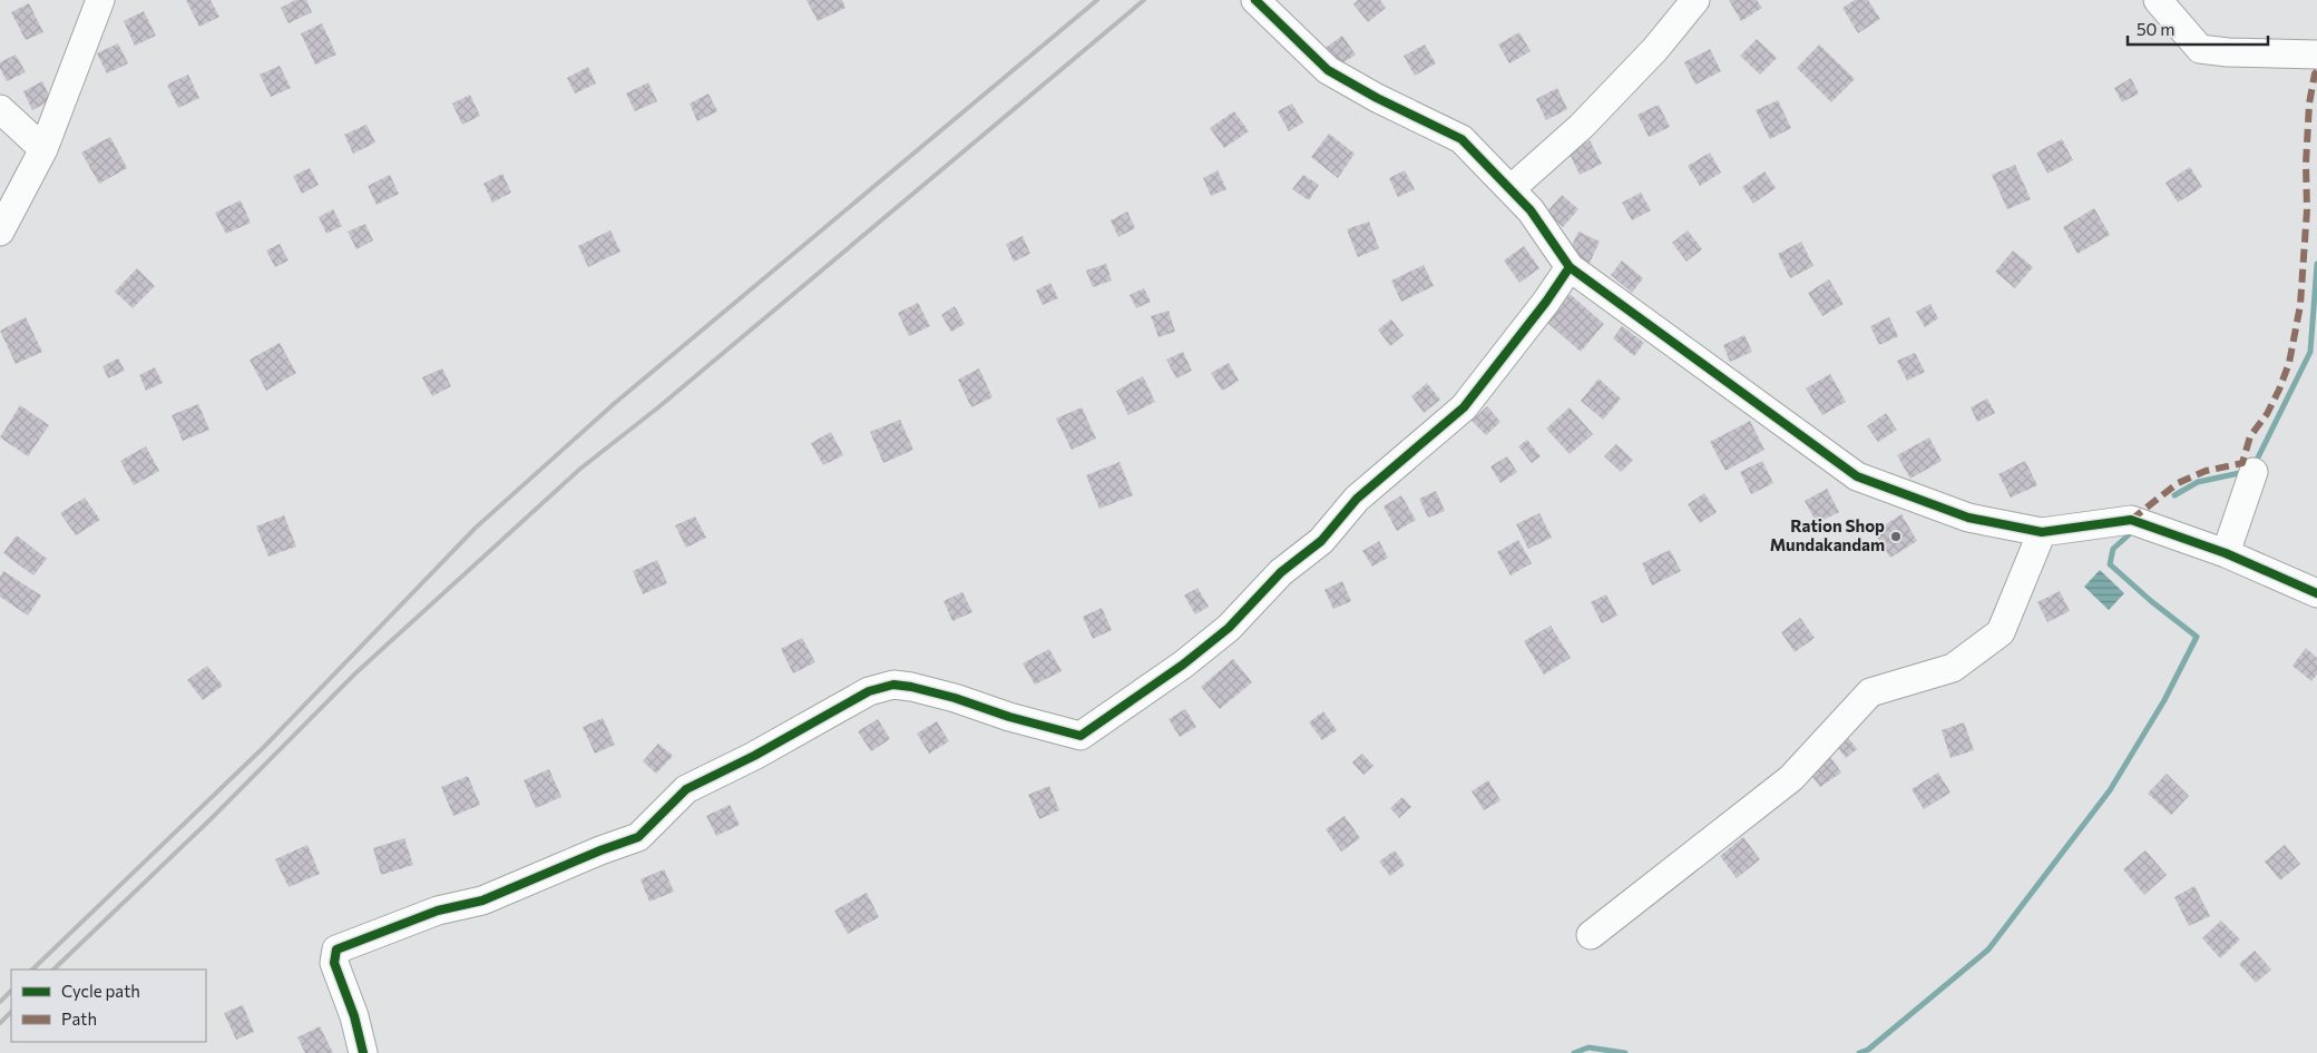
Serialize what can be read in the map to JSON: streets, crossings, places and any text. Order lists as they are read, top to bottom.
{
  "places": ["Ration Shop Mundakandam"],
  "legend": ["Cycle path", "Path"],
  "scale_bar": "50 m"
}
